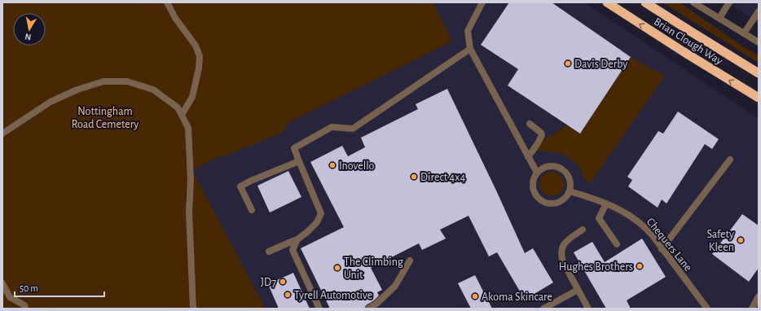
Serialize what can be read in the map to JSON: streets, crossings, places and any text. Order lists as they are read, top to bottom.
{
  "streets": {
    "highway": ["Brian Clough Way"],
    "street": ["Chequers Lane"]
  },
  "parks": ["Nottingham Road Cemetery"],
  "places": [
    "Davis Derby",
    "Inovello",
    "Direct 4x4",
    "Safety Kleen",
    "Hughes Brothers",
    "The Climbing Unit",
    "JD7",
    "Tyrell Automotive",
    "Akoma Skincare"
  ],
  "scale_bar": "50 m",
  "north": "bottom"
}
